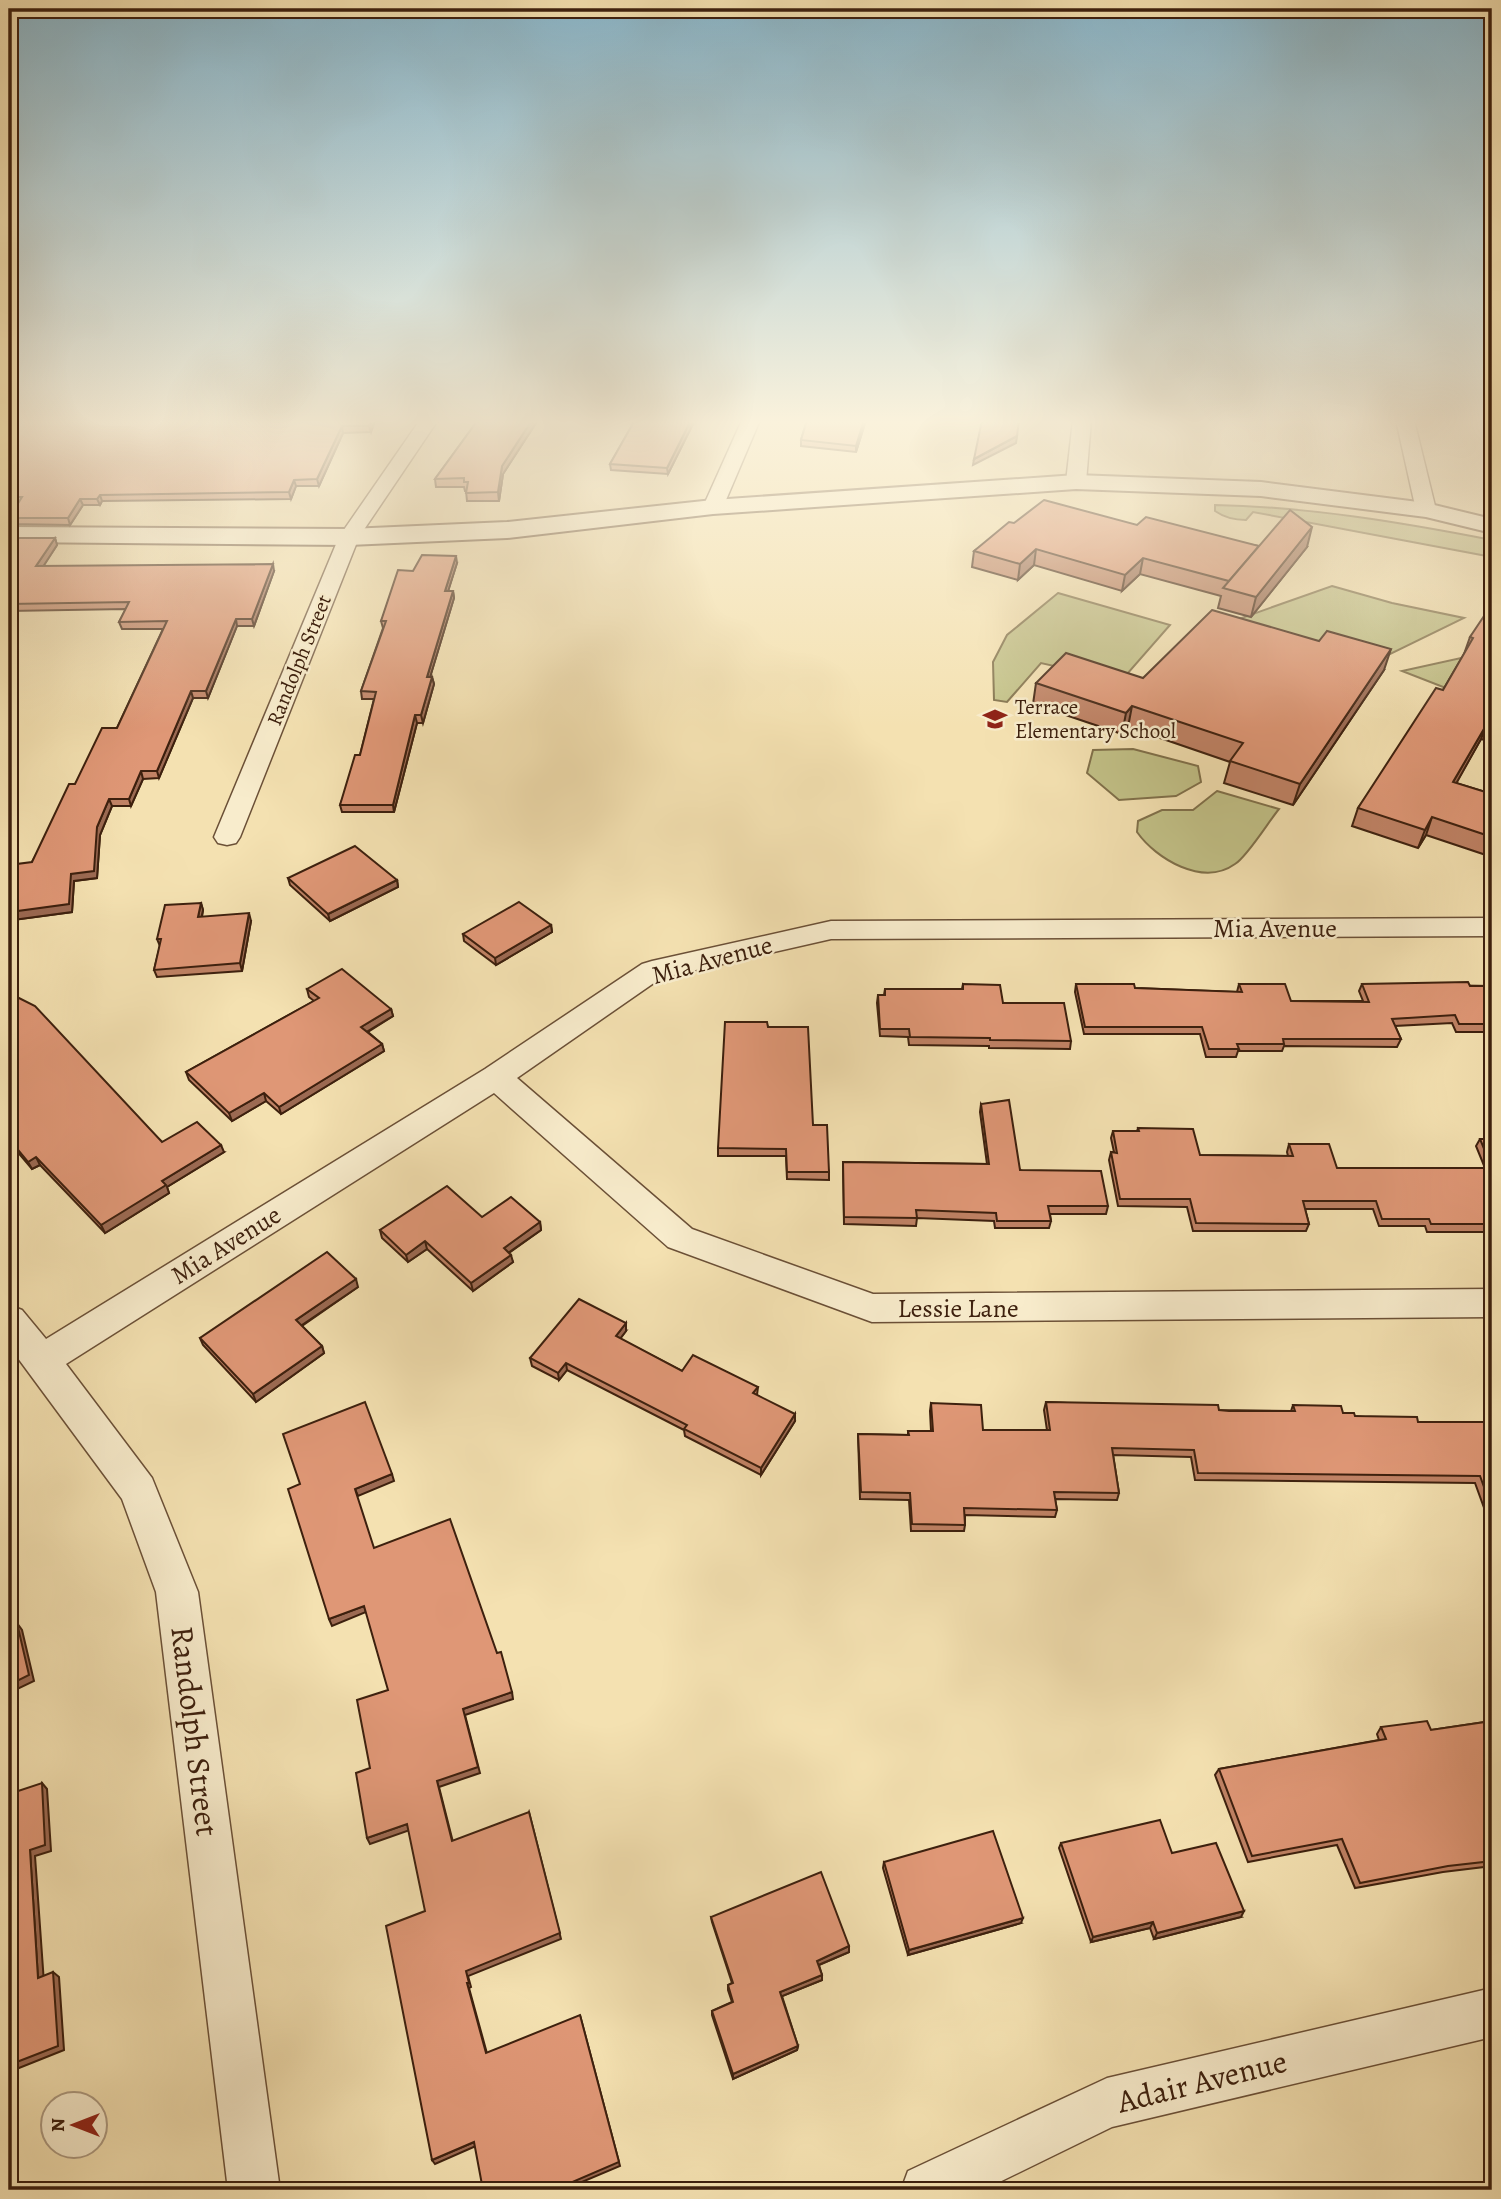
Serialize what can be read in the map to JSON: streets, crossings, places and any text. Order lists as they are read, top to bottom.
{
  "streets": {
    "street": [
      "Randolph Street",
      "Mia Avenue",
      "Lessie Lane",
      "Adair Avenue"
    ]
  },
  "crossings": [
    ["Randolph Street", "Mia Avenue"],
    ["Mia Avenue", "Lessie Lane"]
  ],
  "places": {
    "school or university": ["Terrace Elementary School"]
  },
  "north": "left"
}
